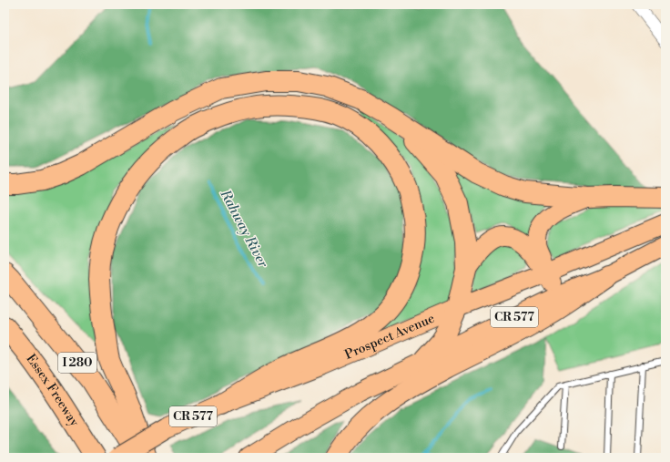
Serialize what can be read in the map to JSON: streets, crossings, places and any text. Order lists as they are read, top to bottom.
{
  "streets": {
    "highway": ["I 280", "Essex Freeway"],
    "main road": ["CR 577", "Prospect Avenue"]
  },
  "water": ["Rahway River"]
}
